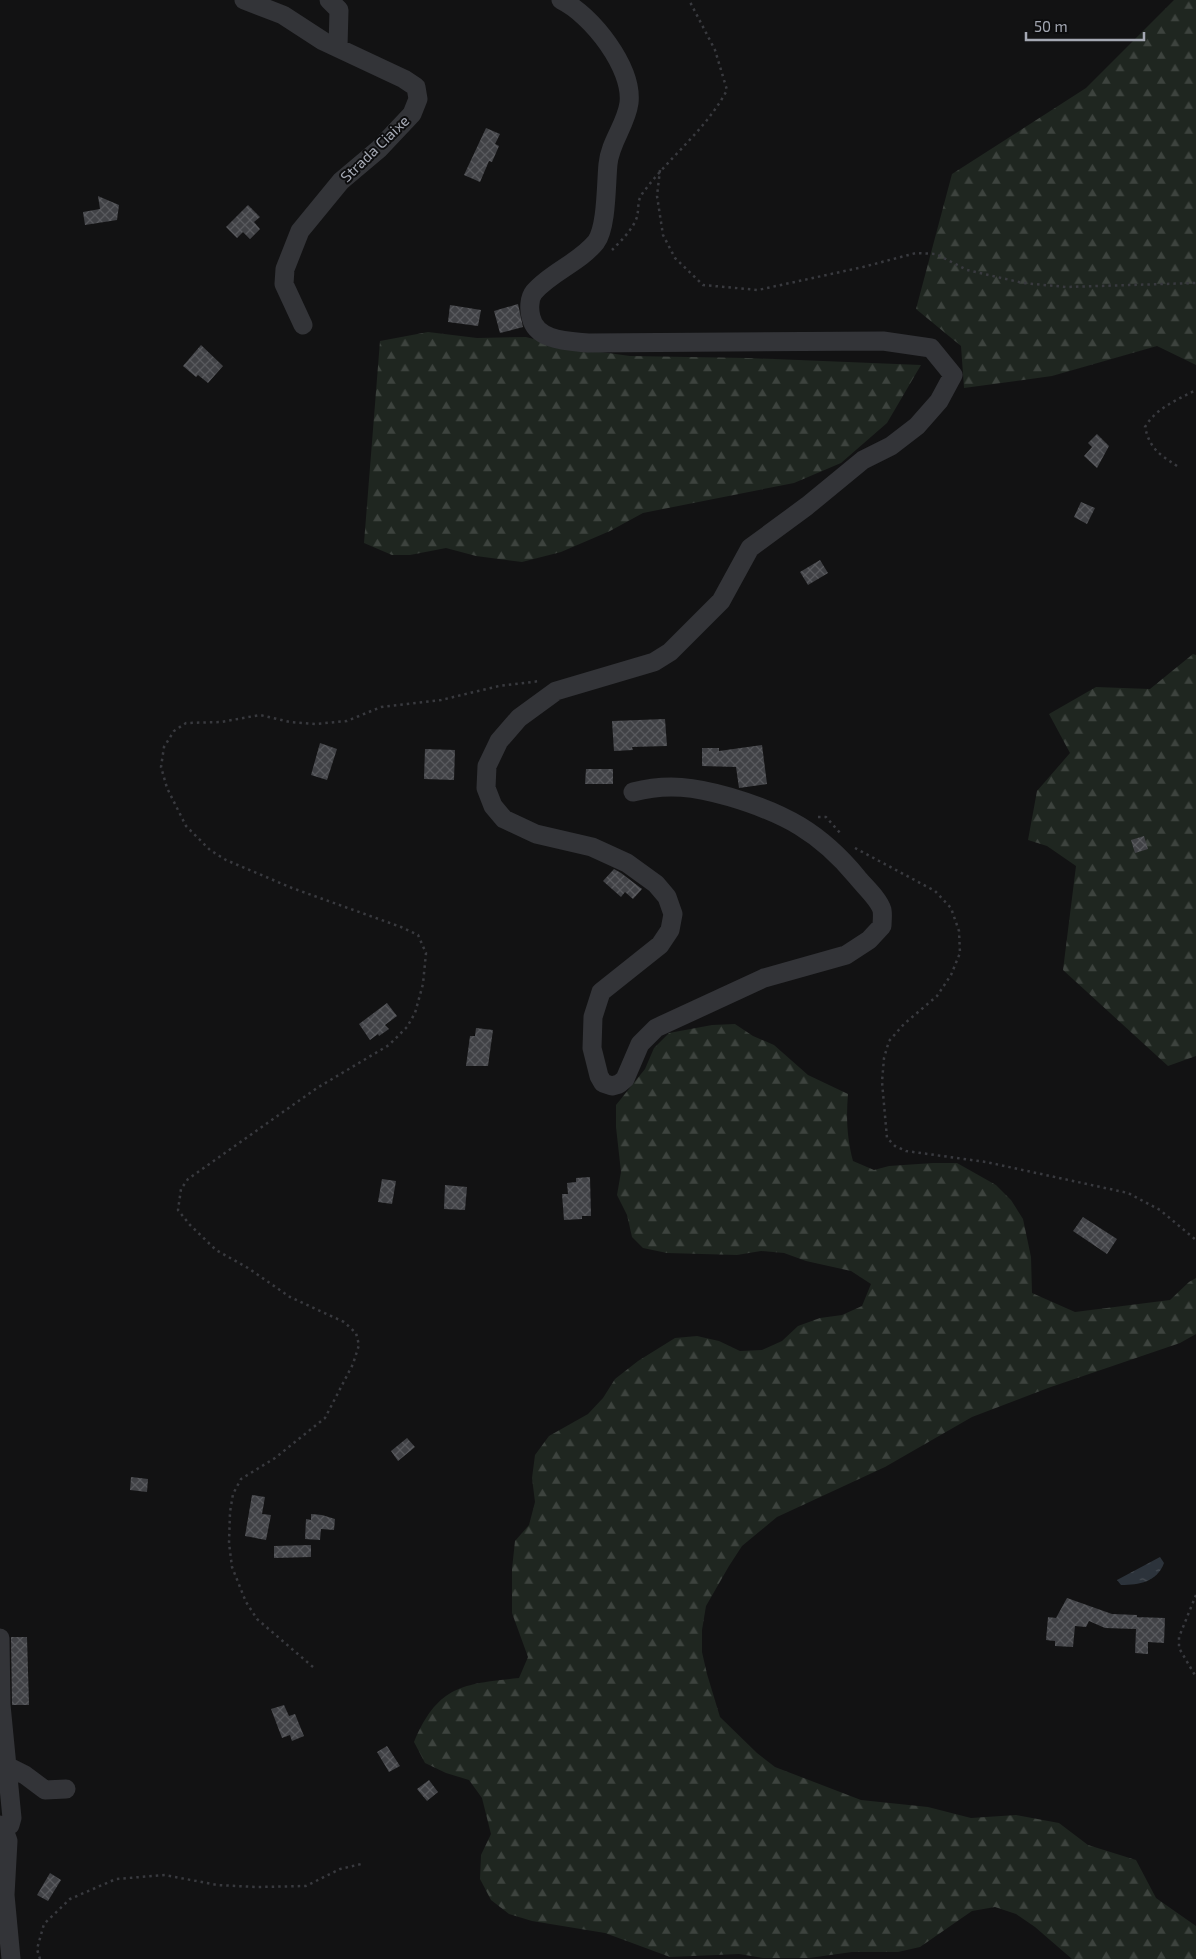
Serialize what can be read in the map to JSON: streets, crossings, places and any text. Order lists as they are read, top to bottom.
{
  "streets": {
    "street": ["Strada Ciaixe"]
  },
  "scale_bar": "50 m"
}
